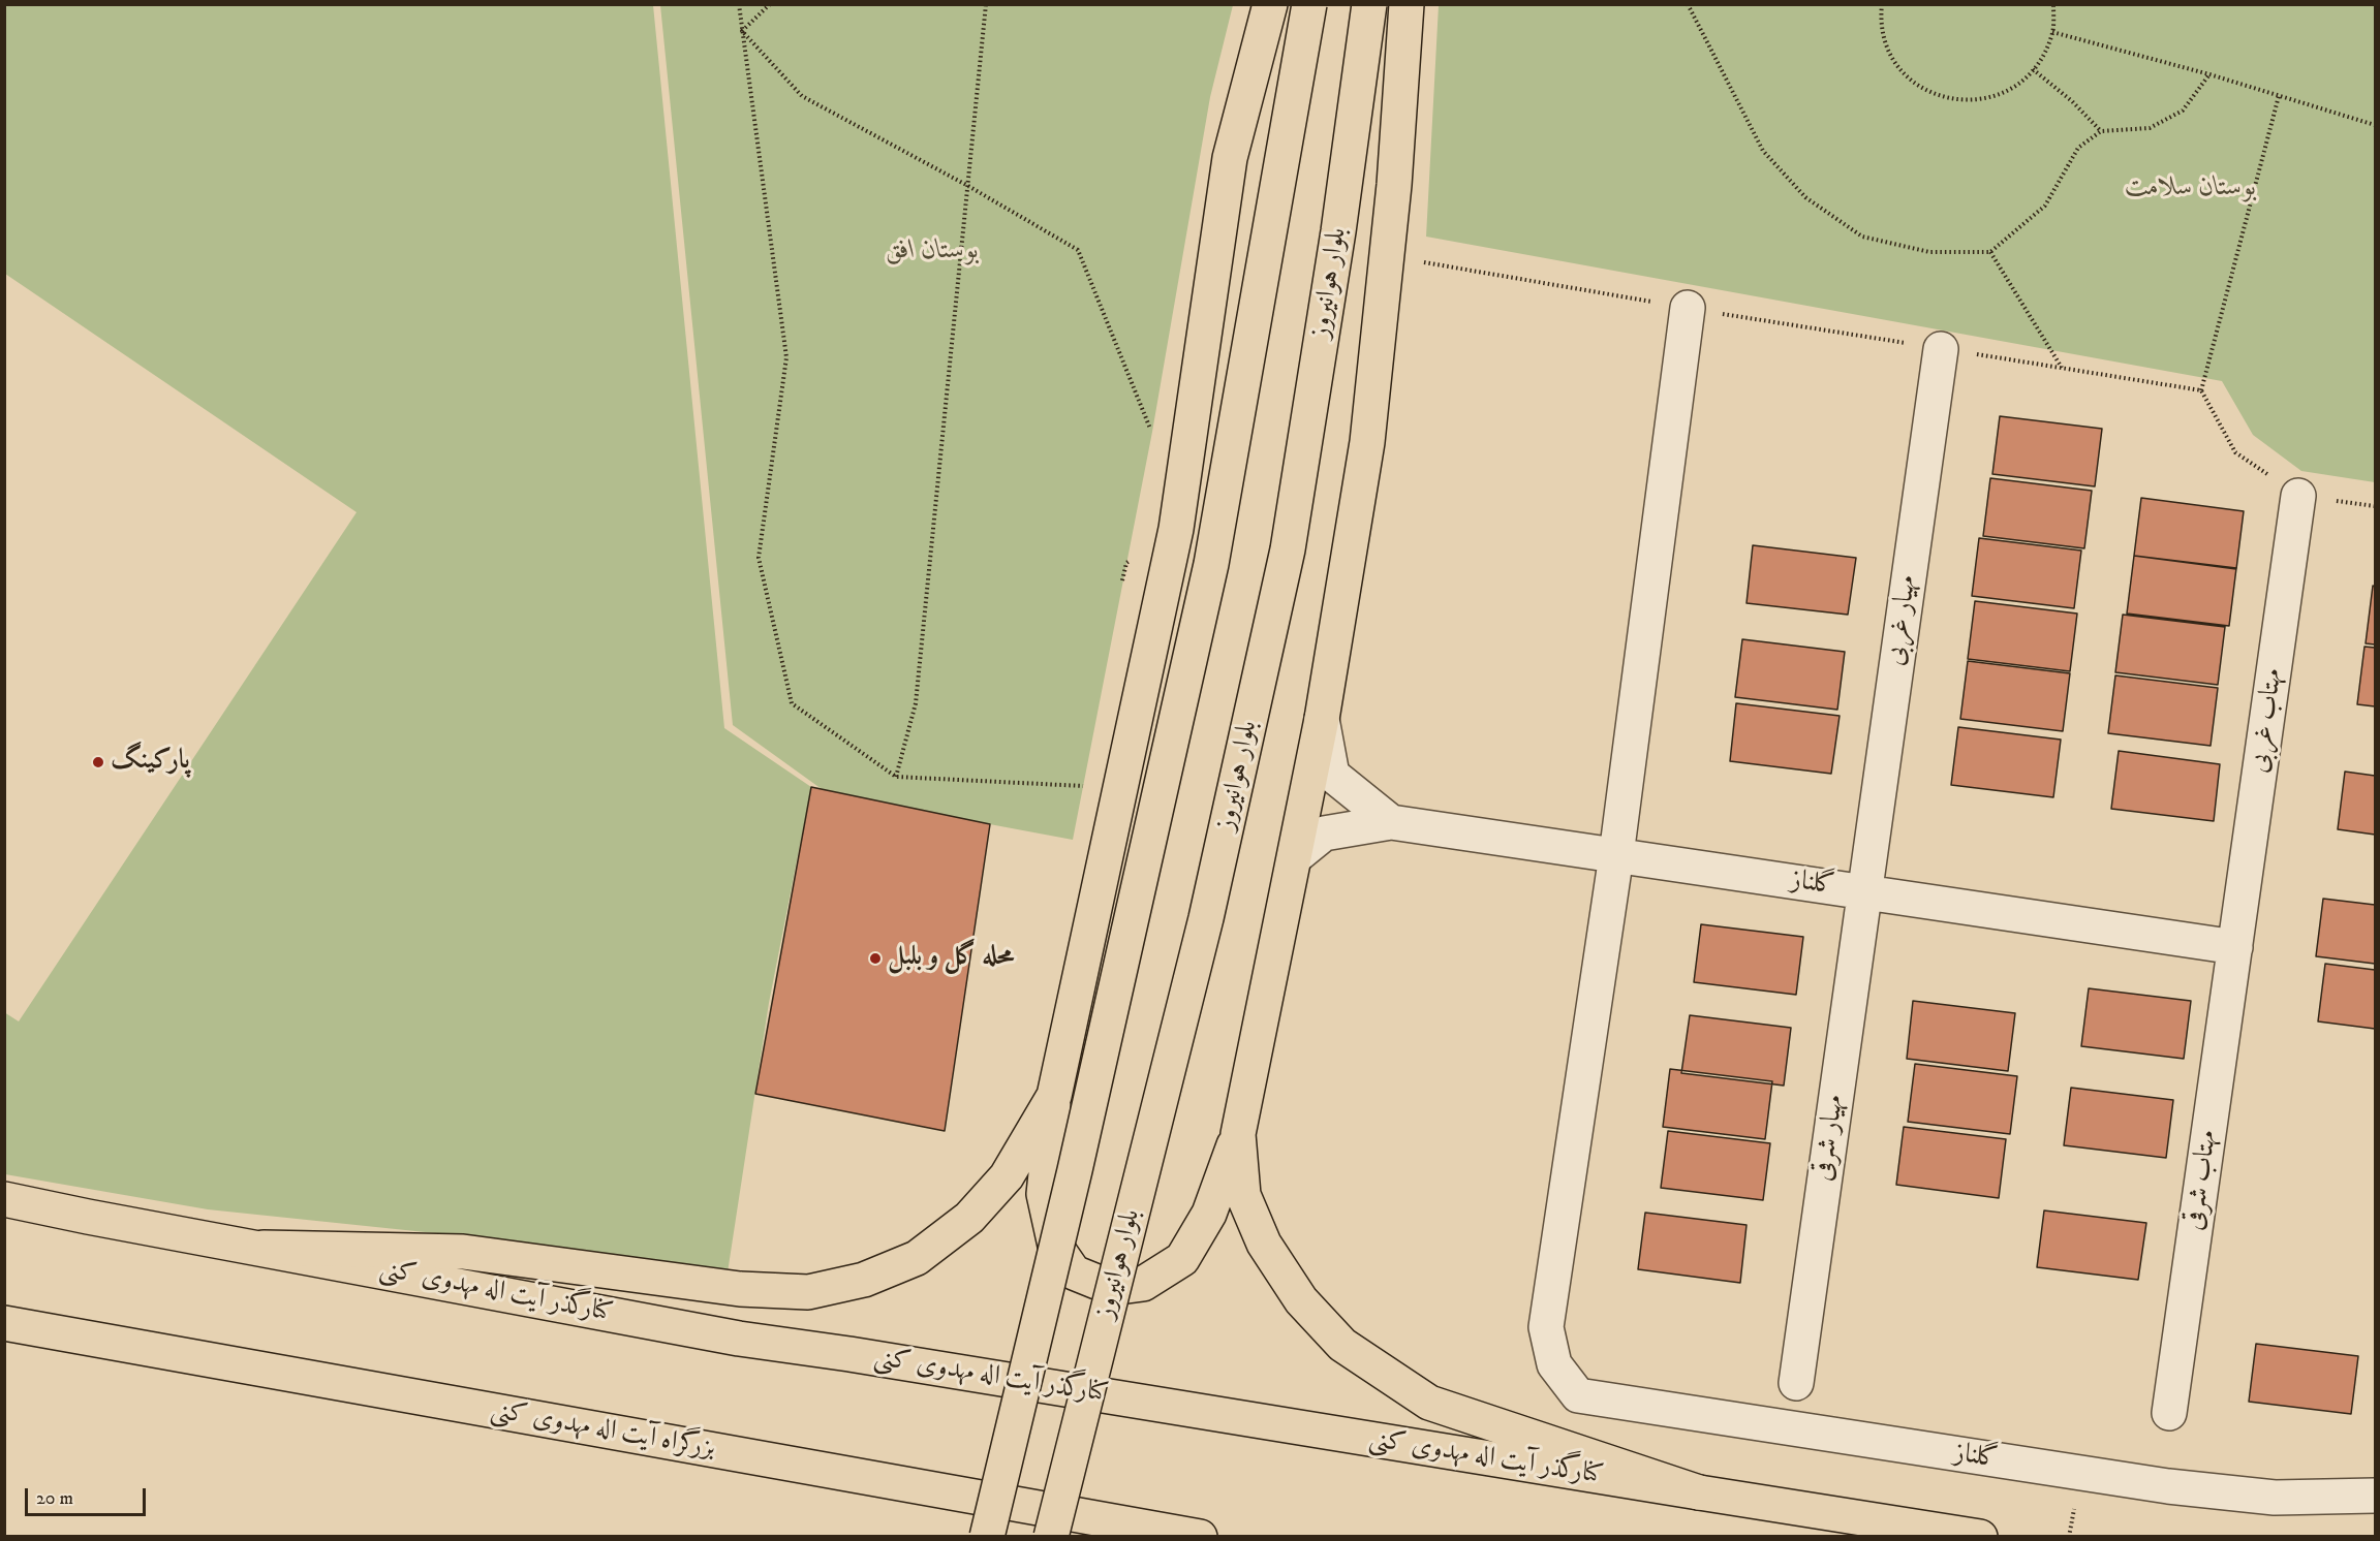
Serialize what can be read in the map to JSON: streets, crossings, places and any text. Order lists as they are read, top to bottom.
{
  "streets": {
    "main road": ["بلوار هوانیروز", "کنارگذر آیت اله مهدوی کنی", "بزرگراه آیت اله مهدوی کنی"],
    "street": [
      "مهیار غربی",
      "مهتاب غربی",
      "گلناز",
      "مهیار شرقی",
      "مهتاب شرقی"
    ]
  },
  "crossings": [
    ["مهیار غربی", "گلناز"],
    ["مهیار غربی", "مهیار شرقی"],
    ["مهتاب غربی", "گلناز"],
    ["مهتاب غربی", "مهتاب شرقی"],
    ["گلناز", "مهیار شرقی"],
    ["گلناز", "مهتاب شرقی"]
  ],
  "parks": ["بوستان سلامت", "بوستان افق"],
  "places": ["پارکینگ", "محله گل و بلبل"],
  "scale_bar": "20 m"
}
